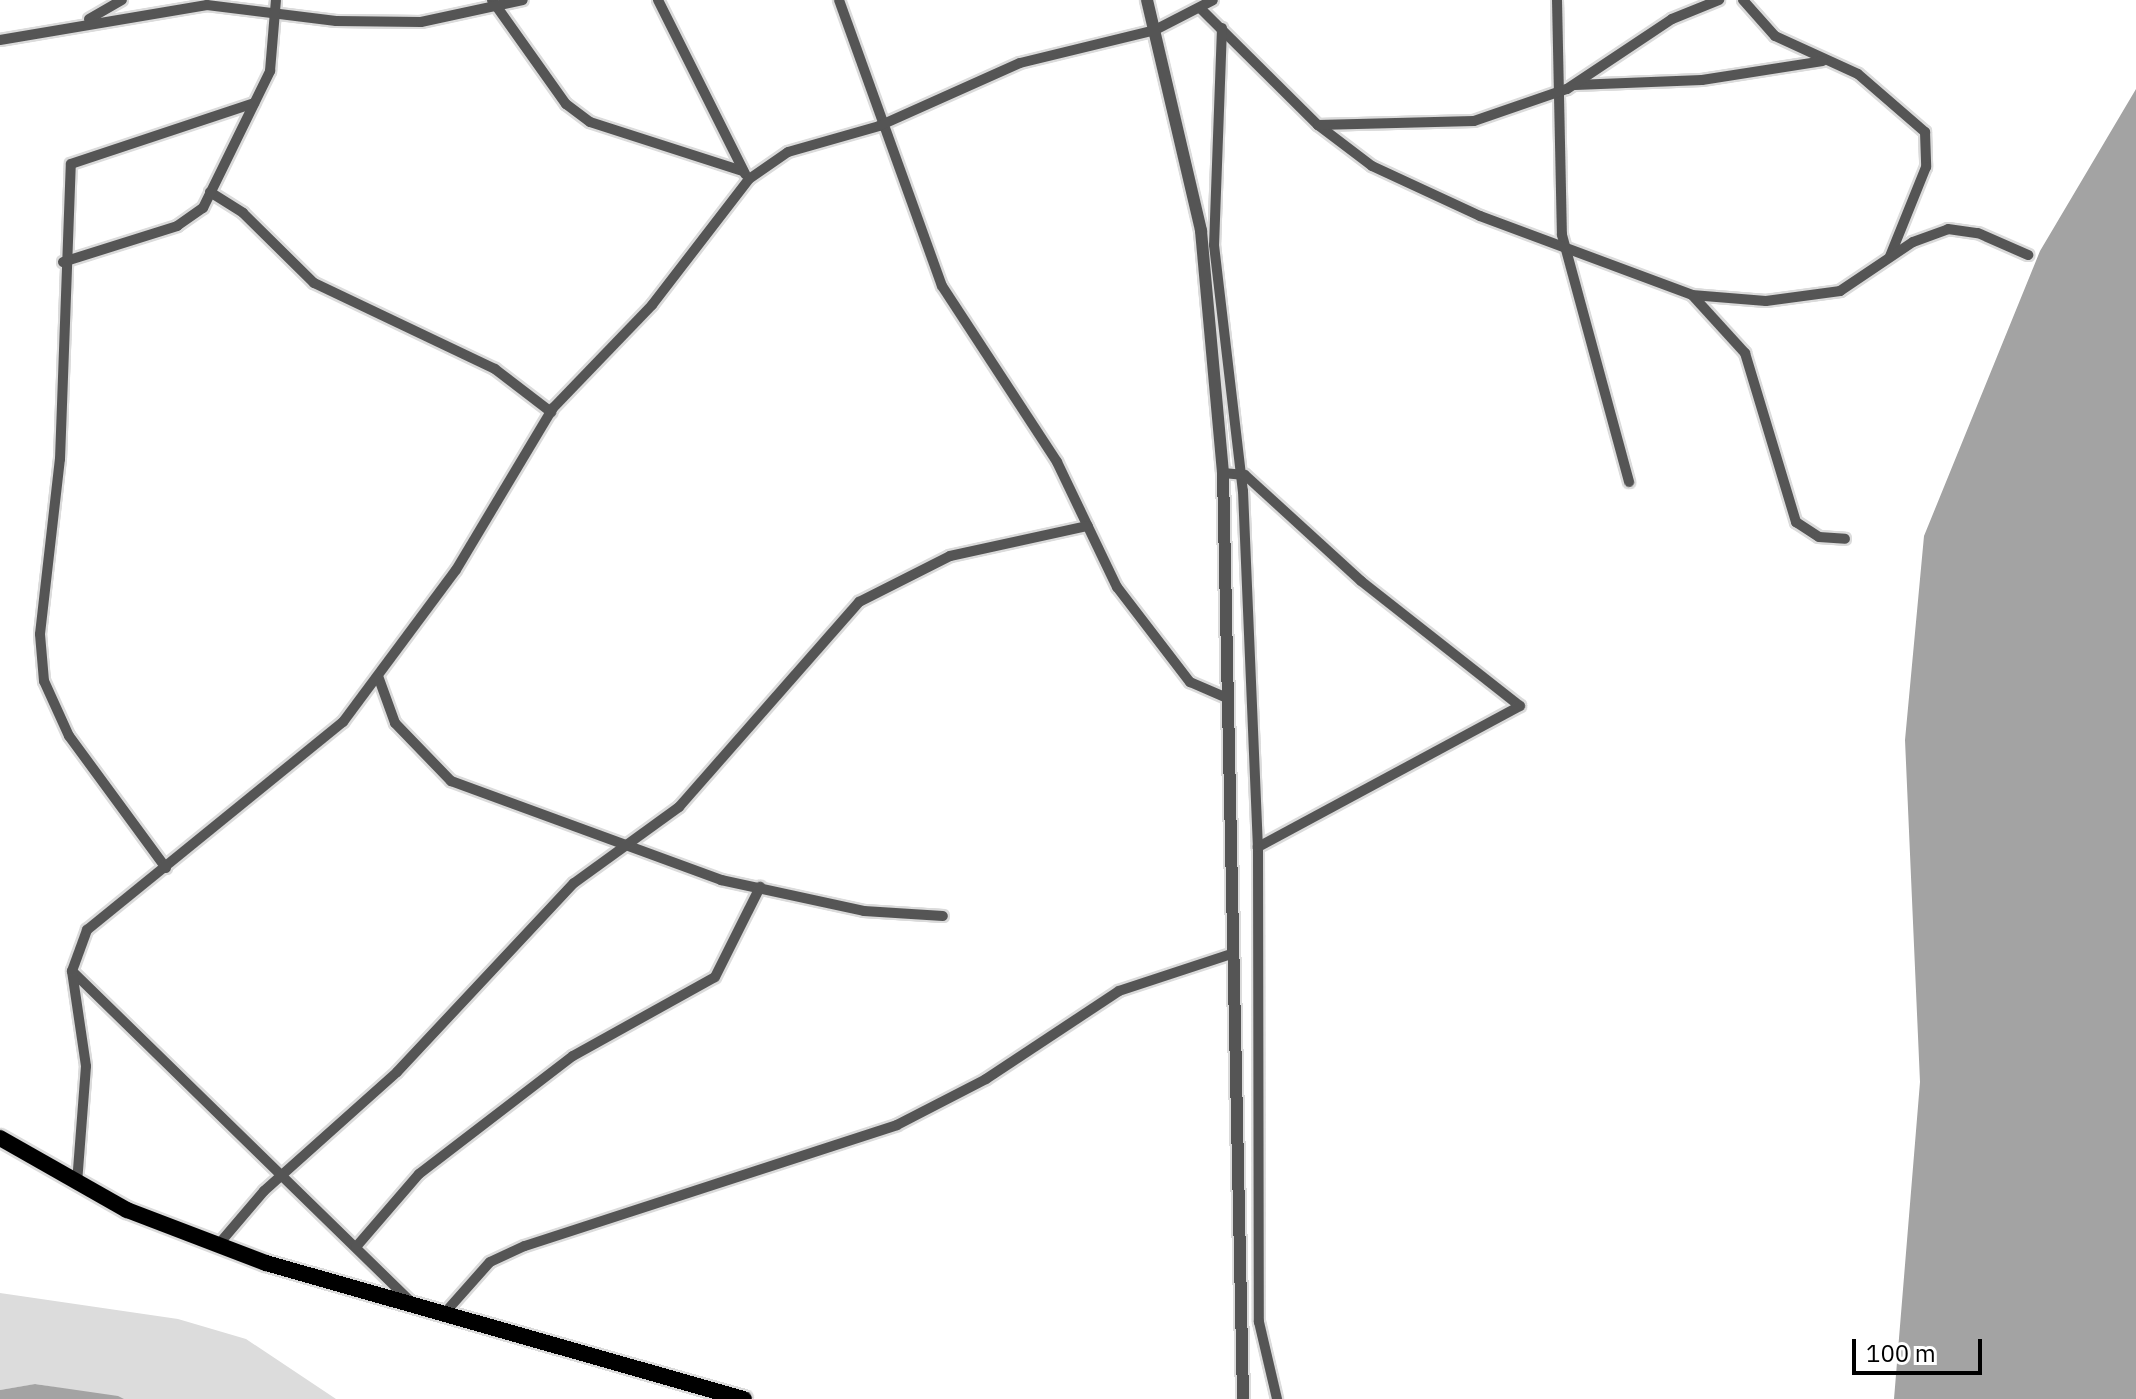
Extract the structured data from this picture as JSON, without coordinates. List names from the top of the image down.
{
  "scale_bar": "100 m"
}
